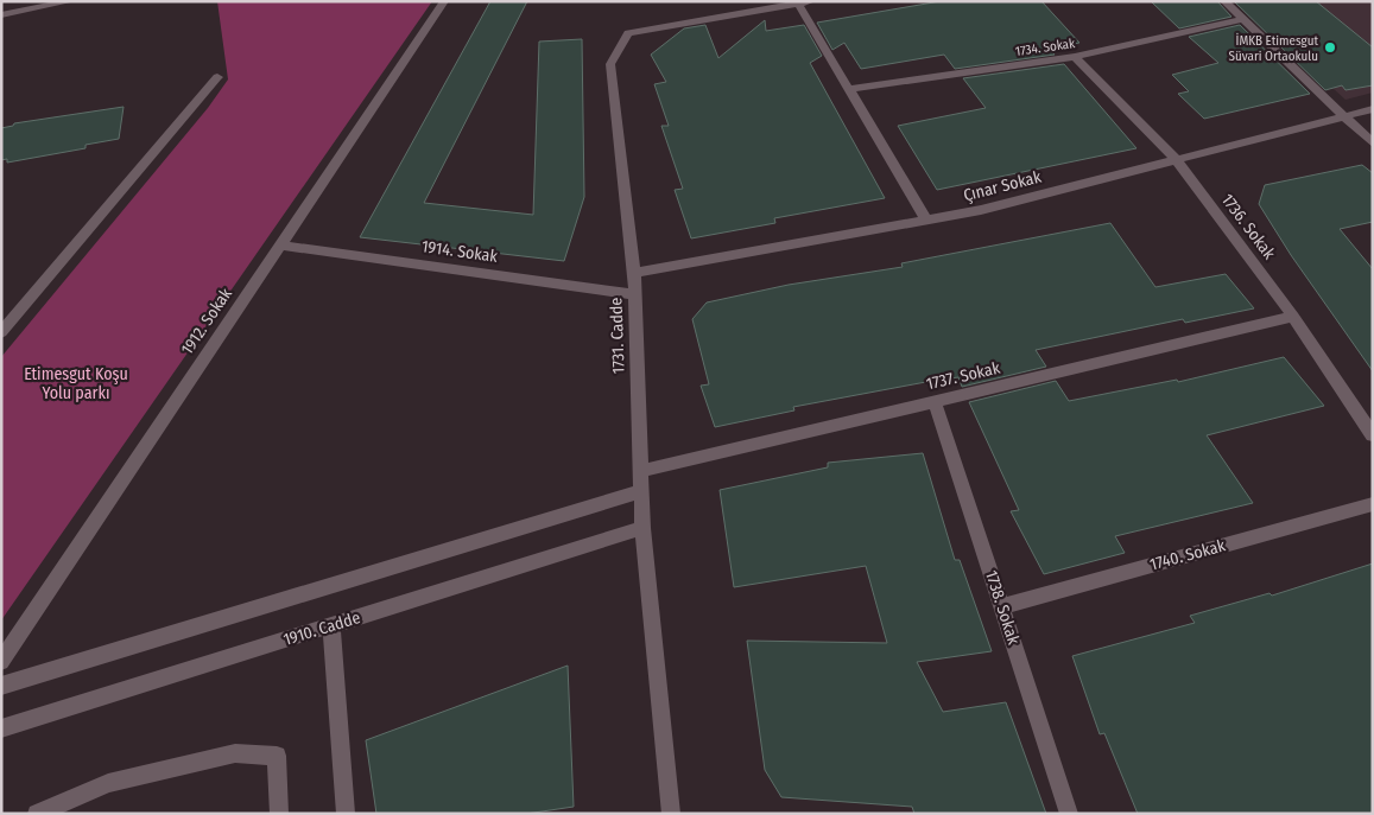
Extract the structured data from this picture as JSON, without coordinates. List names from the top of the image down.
{
  "streets": {
    "street": [
      "1734. Sokak",
      "Çınar Sokak",
      "1736. Sokak",
      "1914. Sokak",
      "1912. Sokak",
      "1731. Cadde",
      "1737. Sokak",
      "1740. Sokak",
      "1738. Sokak",
      "1910. Cadde"
    ]
  },
  "crossings": [
    ["1734. Sokak", "1736. Sokak"],
    ["Çınar Sokak", "1736. Sokak"],
    ["Çınar Sokak", "1731. Cadde"],
    ["1736. Sokak", "1737. Sokak"],
    ["1914. Sokak", "1912. Sokak"],
    ["1914. Sokak", "1731. Cadde"],
    ["1731. Cadde", "1737. Sokak"],
    ["1731. Cadde", "1910. Cadde"],
    ["1737. Sokak", "1738. Sokak"],
    ["1740. Sokak", "1738. Sokak"]
  ],
  "parks": ["Etimesgut Koşu Yolu parkı"],
  "places": ["İMKB Etimesgut Süvari Ortaokulu"]
}
